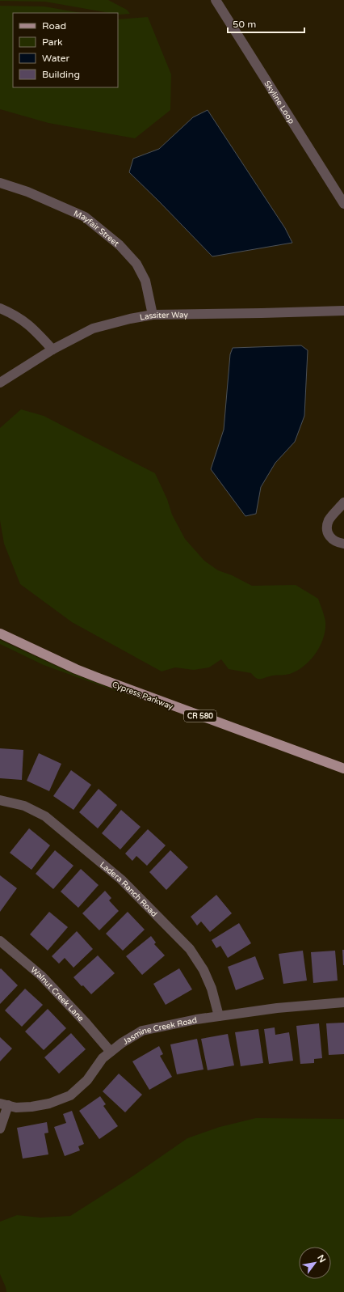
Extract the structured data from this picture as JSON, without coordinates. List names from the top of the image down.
{
  "streets": {
    "main road": ["Cypress Parkway", "CR 580"],
    "street": [
      "Skyline Loop",
      "Mayfair Street",
      "Lassiter Way",
      "Ladera Ranch Road",
      "Walnut Creek Lane",
      "Jasmine Creek Road"
    ]
  },
  "crossings": [
    ["Mayfair Street", "Lassiter Way"],
    ["Ladera Ranch Road", "Jasmine Creek Road"],
    ["Walnut Creek Lane", "Jasmine Creek Road"]
  ],
  "legend": [
    "Road",
    "Park",
    "Water",
    "Building"
  ],
  "scale_bar": "50 m",
  "north": "top right"
}
